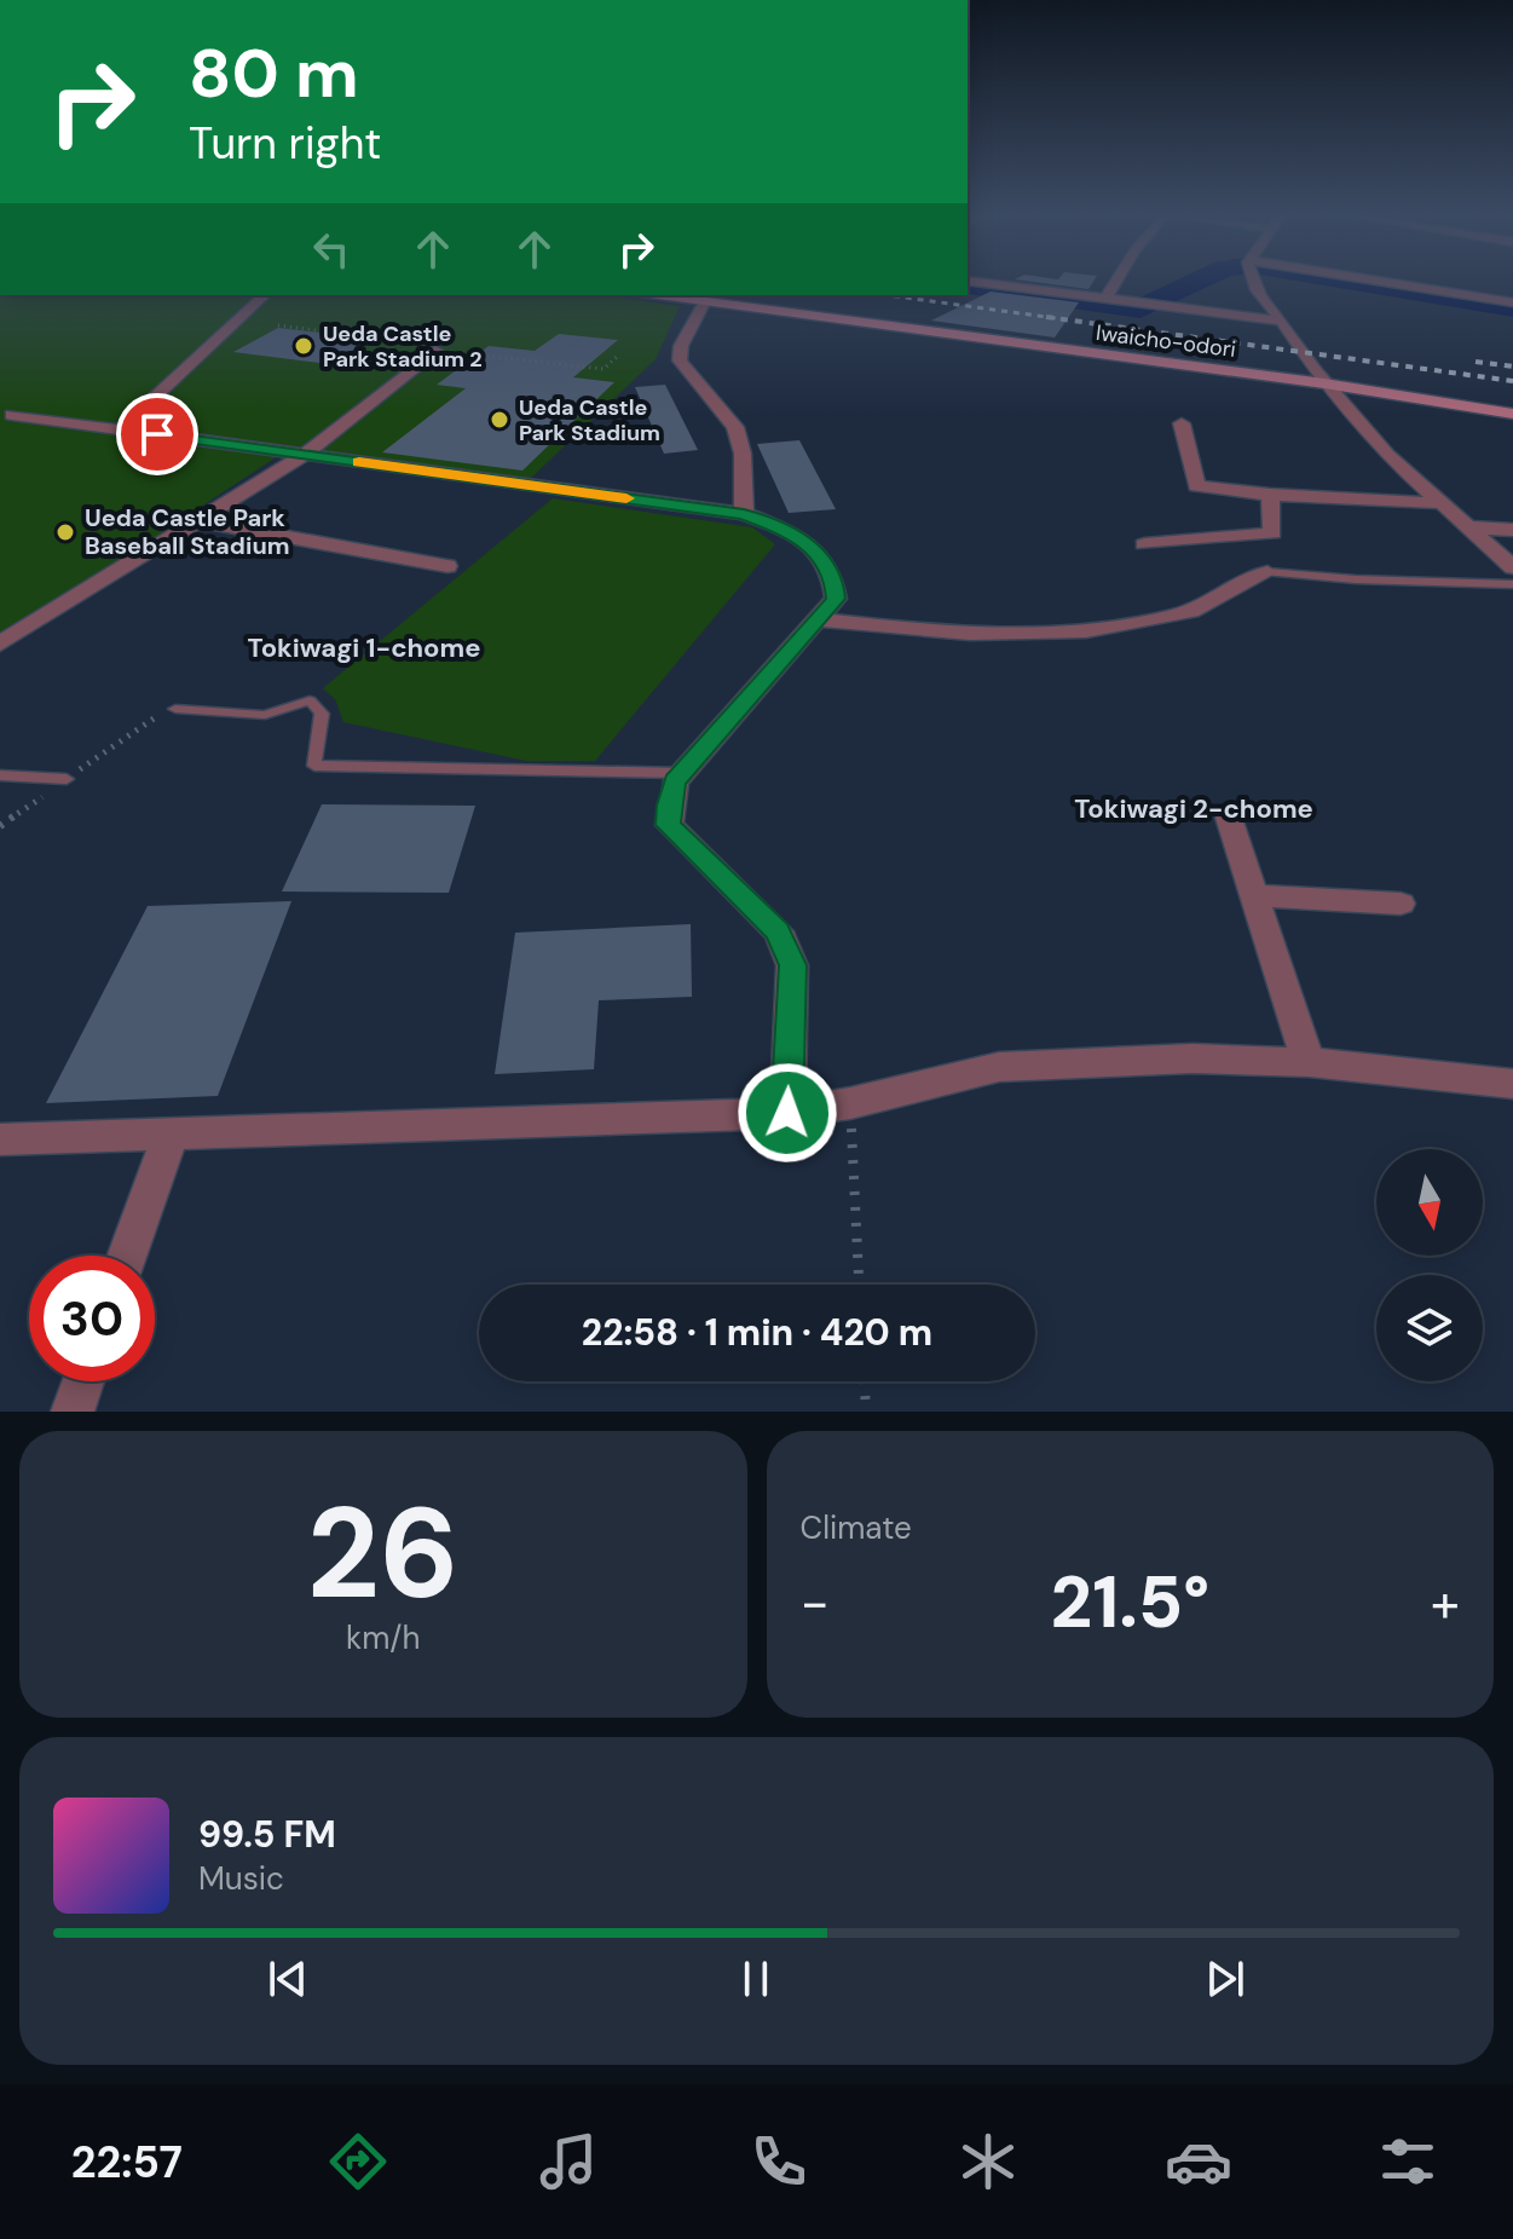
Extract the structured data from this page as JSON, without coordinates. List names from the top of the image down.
{
  "streets": {
    "street": ["Iwaicho-odori"]
  },
  "districts": ["Tokiwagi 1-chome", "Tokiwagi 2-chome"],
  "places": ["Ueda Castle Park Stadium 2", "Ueda Castle Park Stadium", "Ueda Castle Park Baseball Stadium"],
  "north": "bottom",
  "page": {
    "turn": ["80 m", "Turn right"],
    "limit": "30",
    "trip": "22:58 · 1 min · 420 m",
    "tile": [
      ["26", "km/h"],
      "Climate"
    ],
    "heat": ["−", "21.5°", "+"],
    "song": ["99.5 FM", "Music"],
    "tabs": "22:57"
  }
}
